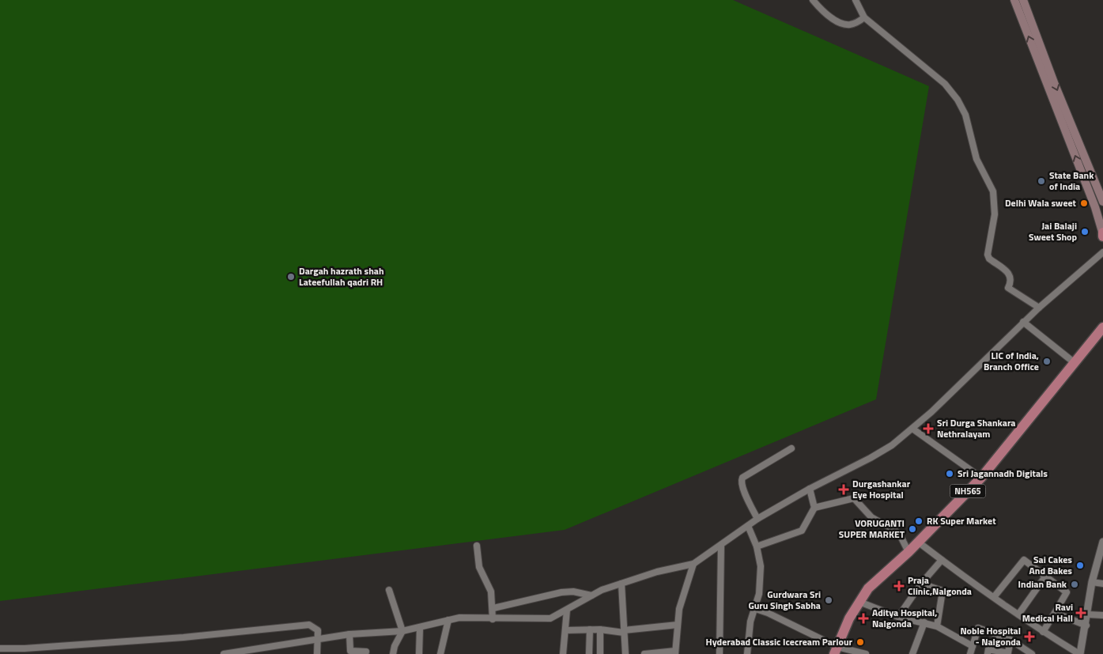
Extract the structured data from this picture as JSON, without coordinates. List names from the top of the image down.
{
  "streets": {
    "highway": ["NH565"]
  },
  "places": {
    "other": [
      "State Bank of India",
      "Delhi Wala sweet",
      "Jai Balaji Sweet Shop",
      "Dargah hazrath shah Lateefullah qadri RH",
      "LIC of India, Branch Office",
      "Sri Jagannadh Digitals",
      "RK Super Market",
      "VORUGANTI SUPER MARKET",
      "Sai Cakes And Bakes",
      "Indian Bank",
      "Gurdwara Sri Guru Singh Sabha",
      "Hyderabad Classic Icecream Parlour"
    ],
    "health": [
      "Sri Durga Shankara Nethralayam",
      "Durgashankar Eye Hospital",
      "Praja Clinic,Nalgonda",
      "Ravi Medical Hall",
      "Aditya Hospital, Nalgonda",
      "Noble Hospital - Nalgonda"
    ]
  }
}
